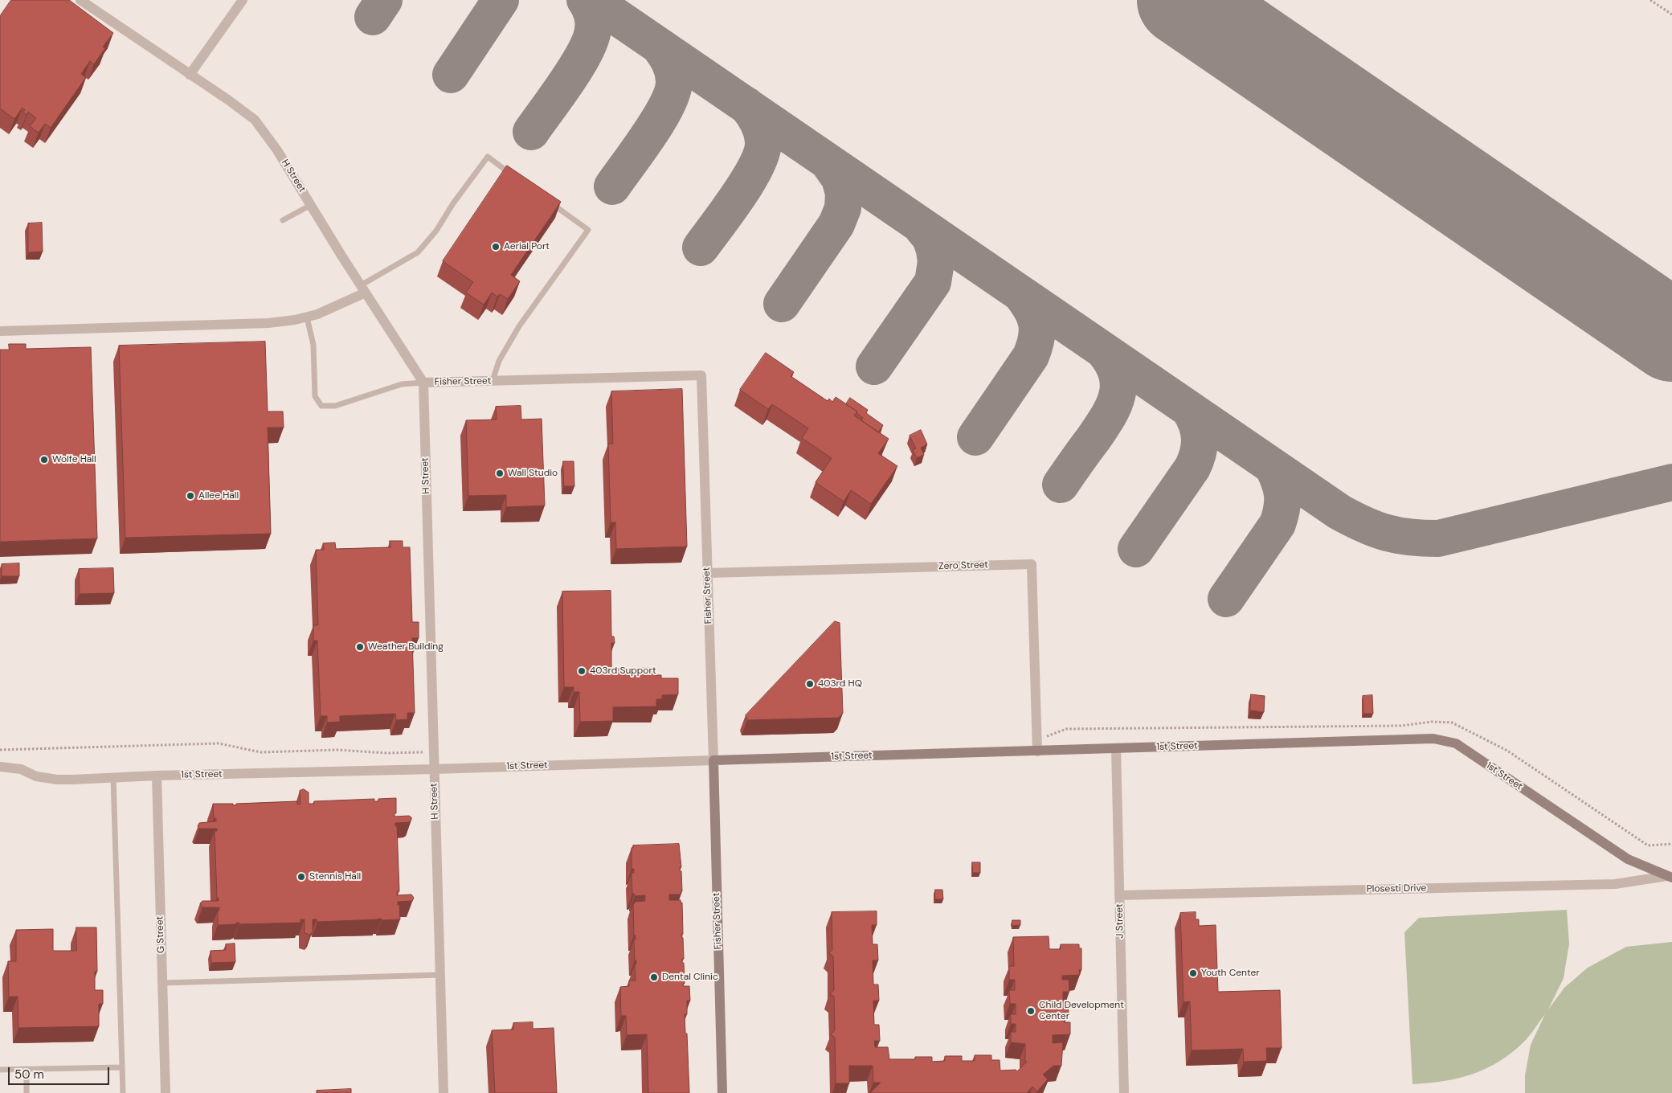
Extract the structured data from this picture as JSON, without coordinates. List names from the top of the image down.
{
  "streets": {
    "street": [
      "H Street",
      "Fisher Street",
      "Zero Street",
      "1st Street",
      "Plosesti Drive",
      "J Street",
      "G Street"
    ]
  },
  "crossings": [
    ["H Street", "Fisher Street"],
    ["H Street", "1st Street"],
    ["Fisher Street", "Zero Street"],
    ["Fisher Street", "1st Street"],
    ["Zero Street", "1st Street"],
    ["1st Street", "Plosesti Drive"],
    ["1st Street", "J Street"],
    ["1st Street", "G Street"],
    ["Plosesti Drive", "J Street"]
  ],
  "places": [
    "Aerial Port",
    "Wolfe Hall",
    "Wall Studio",
    "Allee Hall",
    "Weather Building",
    "403rd Support",
    "403rd HQ",
    "Stennis Hall",
    "Youth Center",
    "Dental Clinic",
    "Child Development Center"
  ],
  "scale_bar": "50 m"
}
